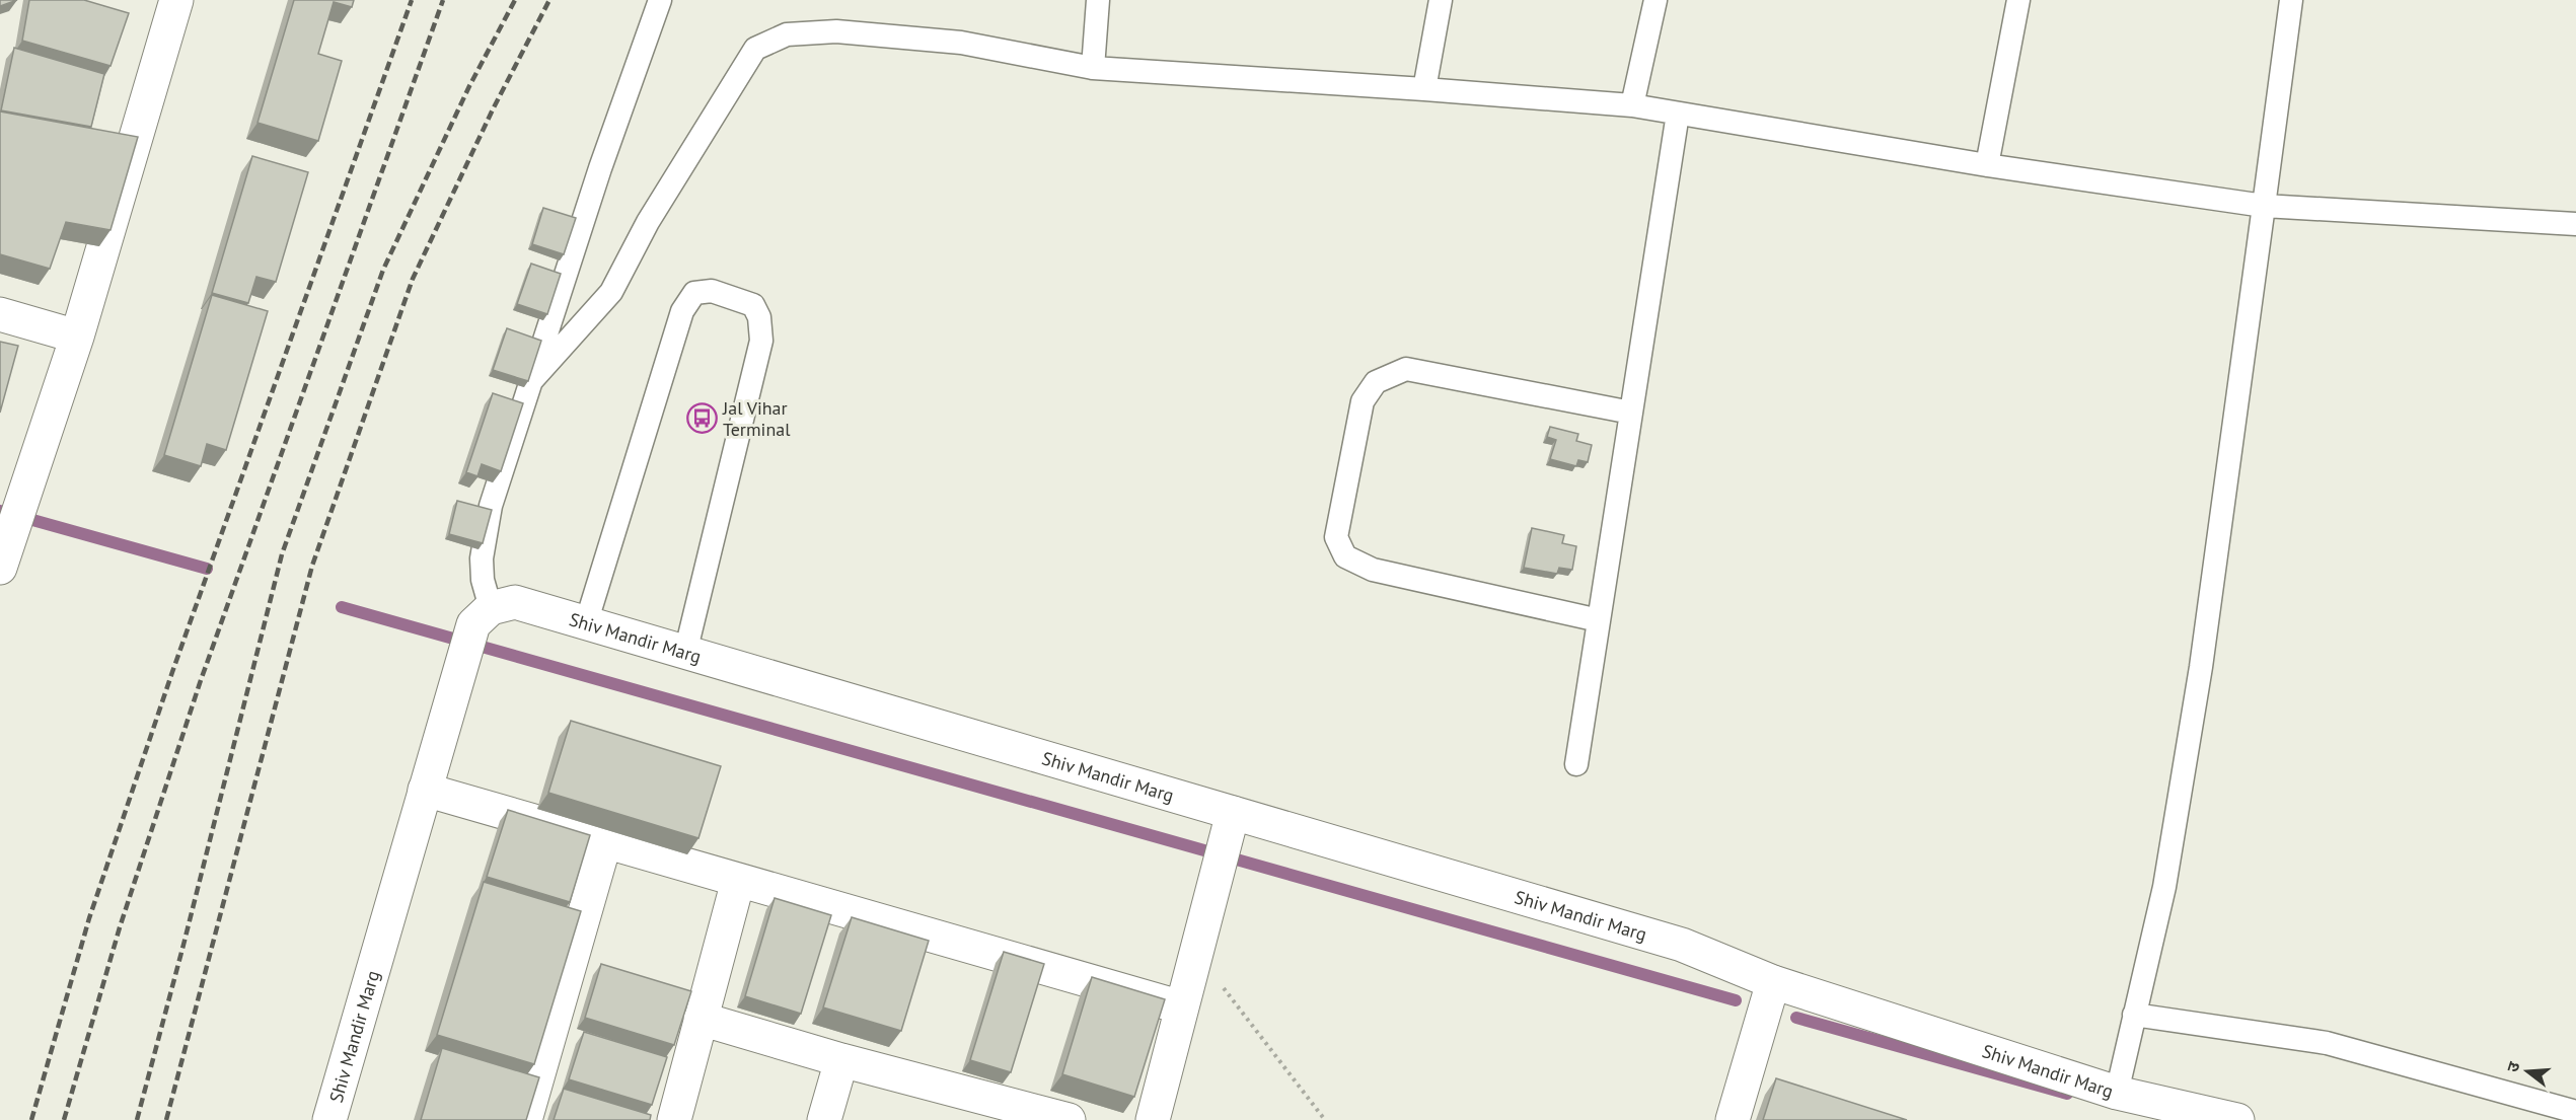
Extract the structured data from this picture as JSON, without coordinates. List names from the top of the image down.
{
  "streets": {
    "street": ["Shiv Mandir Marg"]
  },
  "places": {
    "bus stop": ["Jal Vihar Terminal"]
  },
  "north": "left"
}
